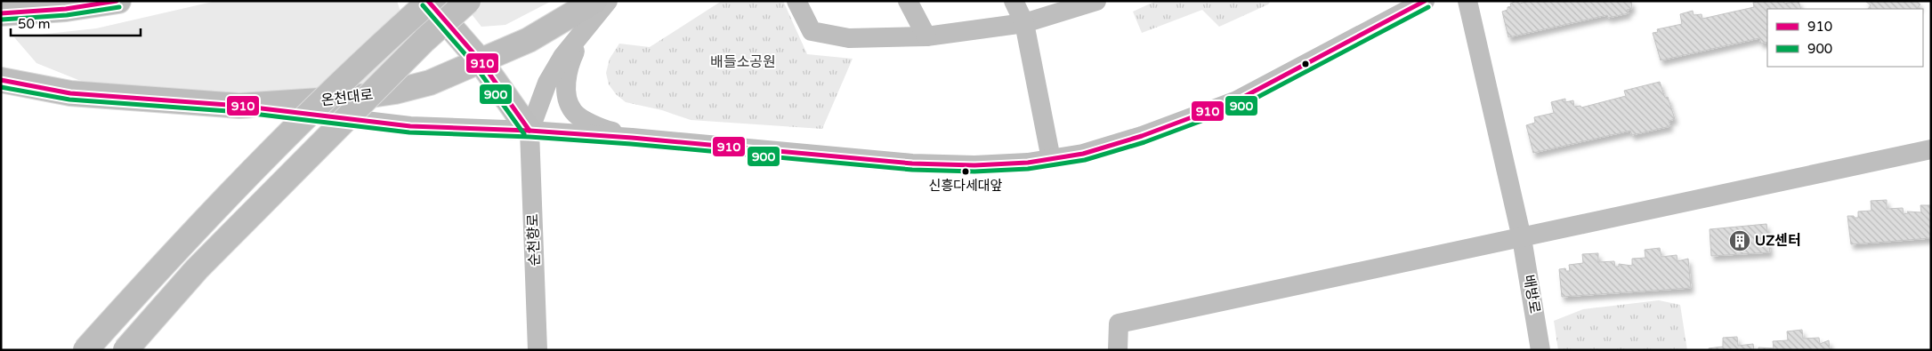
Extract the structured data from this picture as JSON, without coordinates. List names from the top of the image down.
{
  "streets": {
    "main road": ["온천대로"],
    "street": ["순천향로", "배방로"]
  },
  "parks": ["배들소공원"],
  "places": {
    "other": ["신흥다세대앞"],
    "building": ["UZ센터"]
  },
  "lines": ["transit line 910", "transit line 900"],
  "legend": ["910", "900"],
  "scale_bar": "50 m"
}
